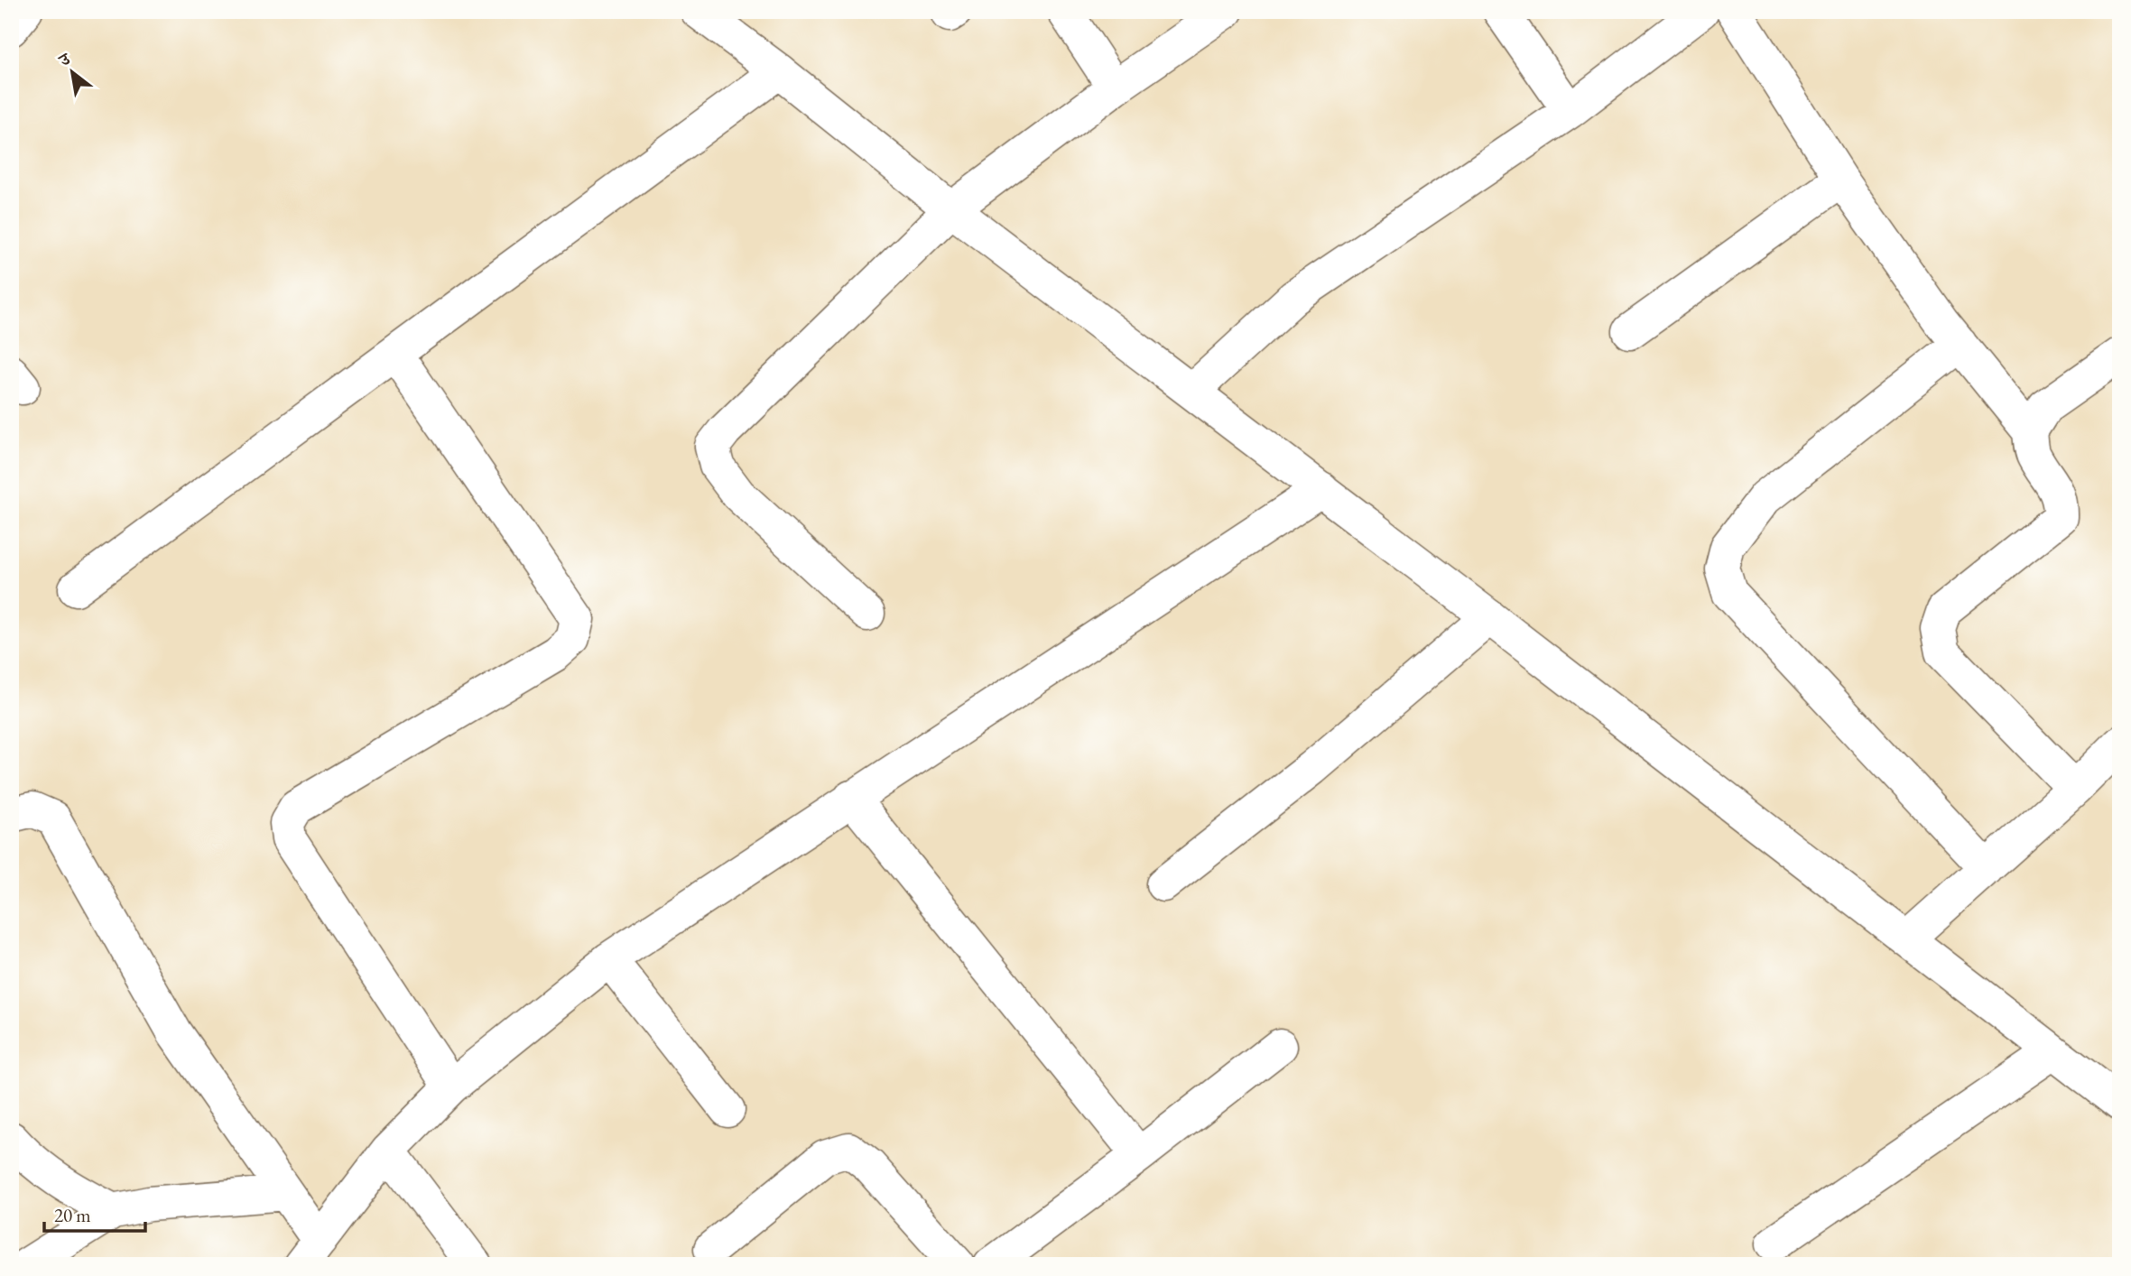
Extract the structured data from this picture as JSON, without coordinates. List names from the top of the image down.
{
  "scale_bar": "20 m",
  "north": "top left"
}
